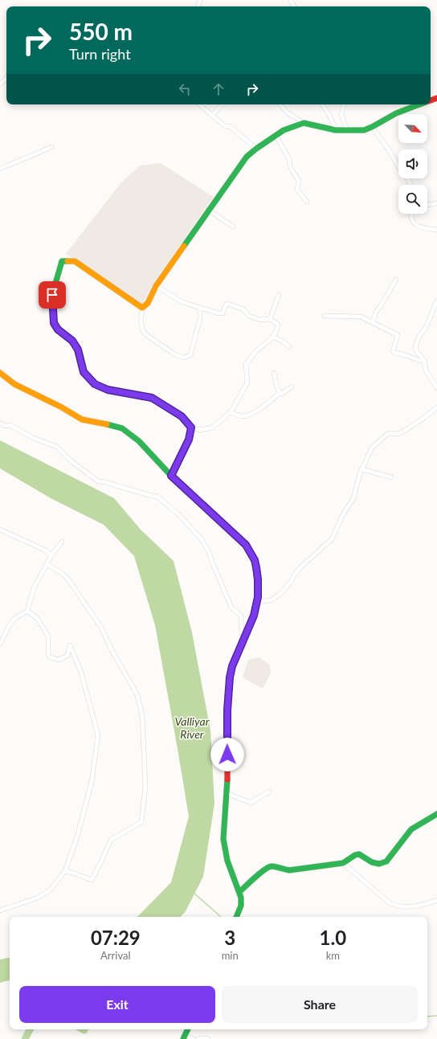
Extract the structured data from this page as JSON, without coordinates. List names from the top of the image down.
{
  "water": ["Valliyar River"],
  "north": "bottom right",
  "page": {
    "turn": ["550 m", "Turn right"],
    "eta": [
      "07:29",
      "Arrival",
      "3",
      "min",
      "1.0",
      "km"
    ],
    "buttons": ["Exit", "Share"]
  }
}
